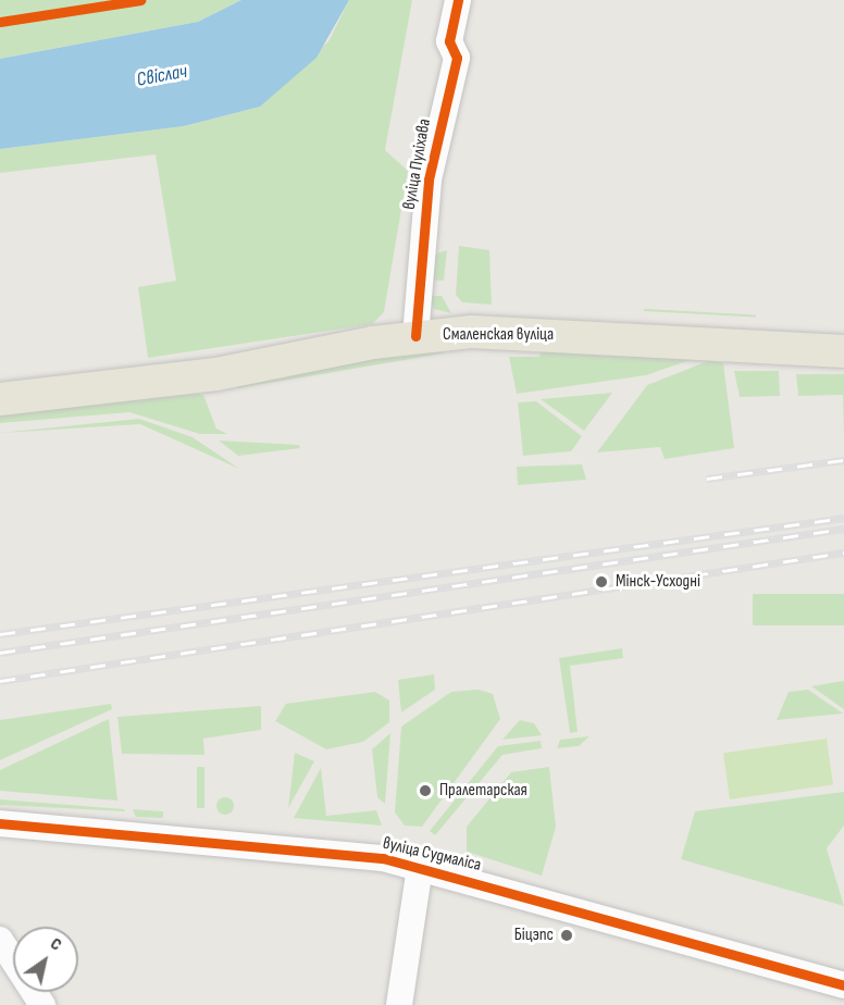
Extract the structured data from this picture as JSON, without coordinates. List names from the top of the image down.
{
  "streets": {
    "main road": ["Смаленская вуліца"],
    "street": ["вуліца Пуліхава", "вуліца Судмаліса"]
  },
  "crossings": [
    ["вуліца Пуліхава", "Смаленская вуліца"]
  ],
  "water": ["Свіслач"],
  "places": ["Мінск-Усходні", "Пралетарская", "Біцэпс"],
  "north": "top right"
}
